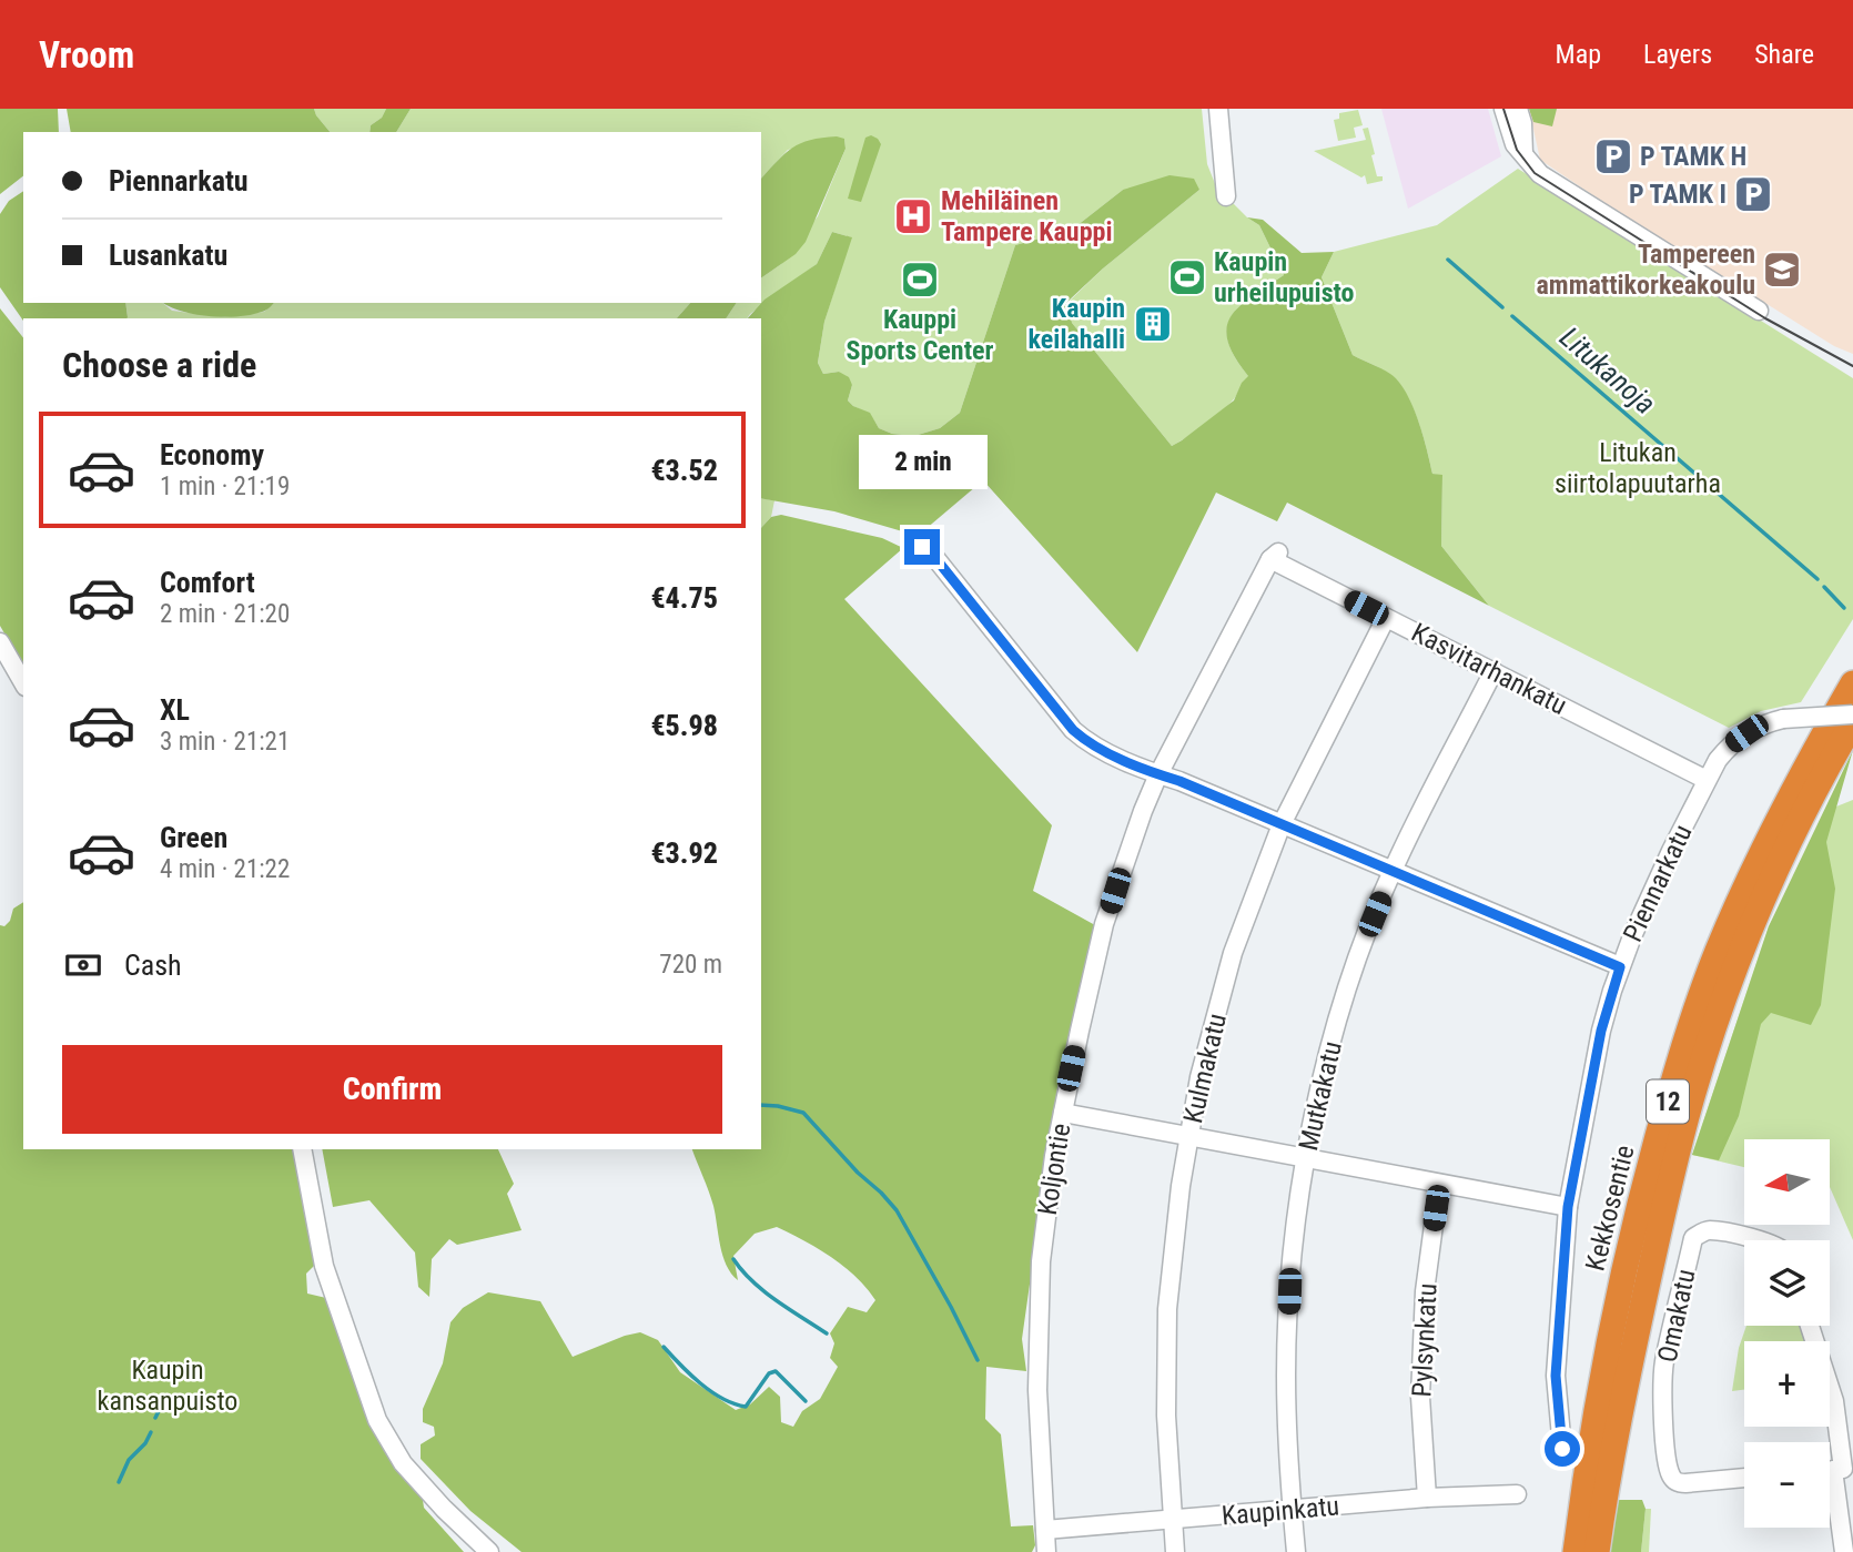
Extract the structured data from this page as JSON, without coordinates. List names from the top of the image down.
{
  "streets": {
    "highway": ["12", "Kekkosentie"],
    "street": [
      "Kasvitarhankatu",
      "Piennarkatu",
      "Kulmakatu",
      "Mutkakatu",
      "Koljontie",
      "Omakatu",
      "Pylsynkatu",
      "Kaupinkatu"
    ]
  },
  "crossings": [
    ["Kasvitarhankatu", "Piennarkatu"],
    ["Kasvitarhankatu", "Kulmakatu"],
    ["Kasvitarhankatu", "Mutkakatu"],
    ["Kasvitarhankatu", "Koljontie"],
    ["Kulmakatu", "Kaupinkatu"],
    ["Mutkakatu", "Kaupinkatu"],
    ["Koljontie", "Kaupinkatu"],
    ["Pylsynkatu", "Kaupinkatu"]
  ],
  "water": ["Litukanoja"],
  "parks": ["Litukan siirtolapuutarha", "Kaupin kansanpuisto"],
  "places": {
    "parking": ["P TAMK H", "P TAMK I"],
    "hospital": ["Mehiläinen Tampere Kauppi"],
    "school or university": ["Tampereen ammattikorkeakoulu"],
    "sports": ["Kaupin urheilupuisto", "Kauppi Sports Center"],
    "building": ["Kaupin keilahalli"]
  },
  "north": "left",
  "page": {
    "header": "Vroom",
    "nav": ["Map", "Layers", "Share"],
    "banner": ["Piennarkatu", "Lusankatu"],
    "heading": "Choose a ride",
    "list": [
      {
        "name": "Economy",
        "note": "1 min · 21:19",
        "value": "€3.52"
      },
      {
        "name": "Comfort",
        "note": "2 min · 21:20",
        "value": "€4.75"
      },
      {
        "name": "XL",
        "note": "3 min · 21:21",
        "value": "€5.98"
      },
      {
        "name": "Green",
        "note": "4 min · 21:22",
        "value": "€3.92"
      }
    ],
    "bubble": "2 min",
    "pay": ["Cash", "720 m"],
    "buttons": "Confirm",
    "map_buttons": ["+", "−"]
  }
}
